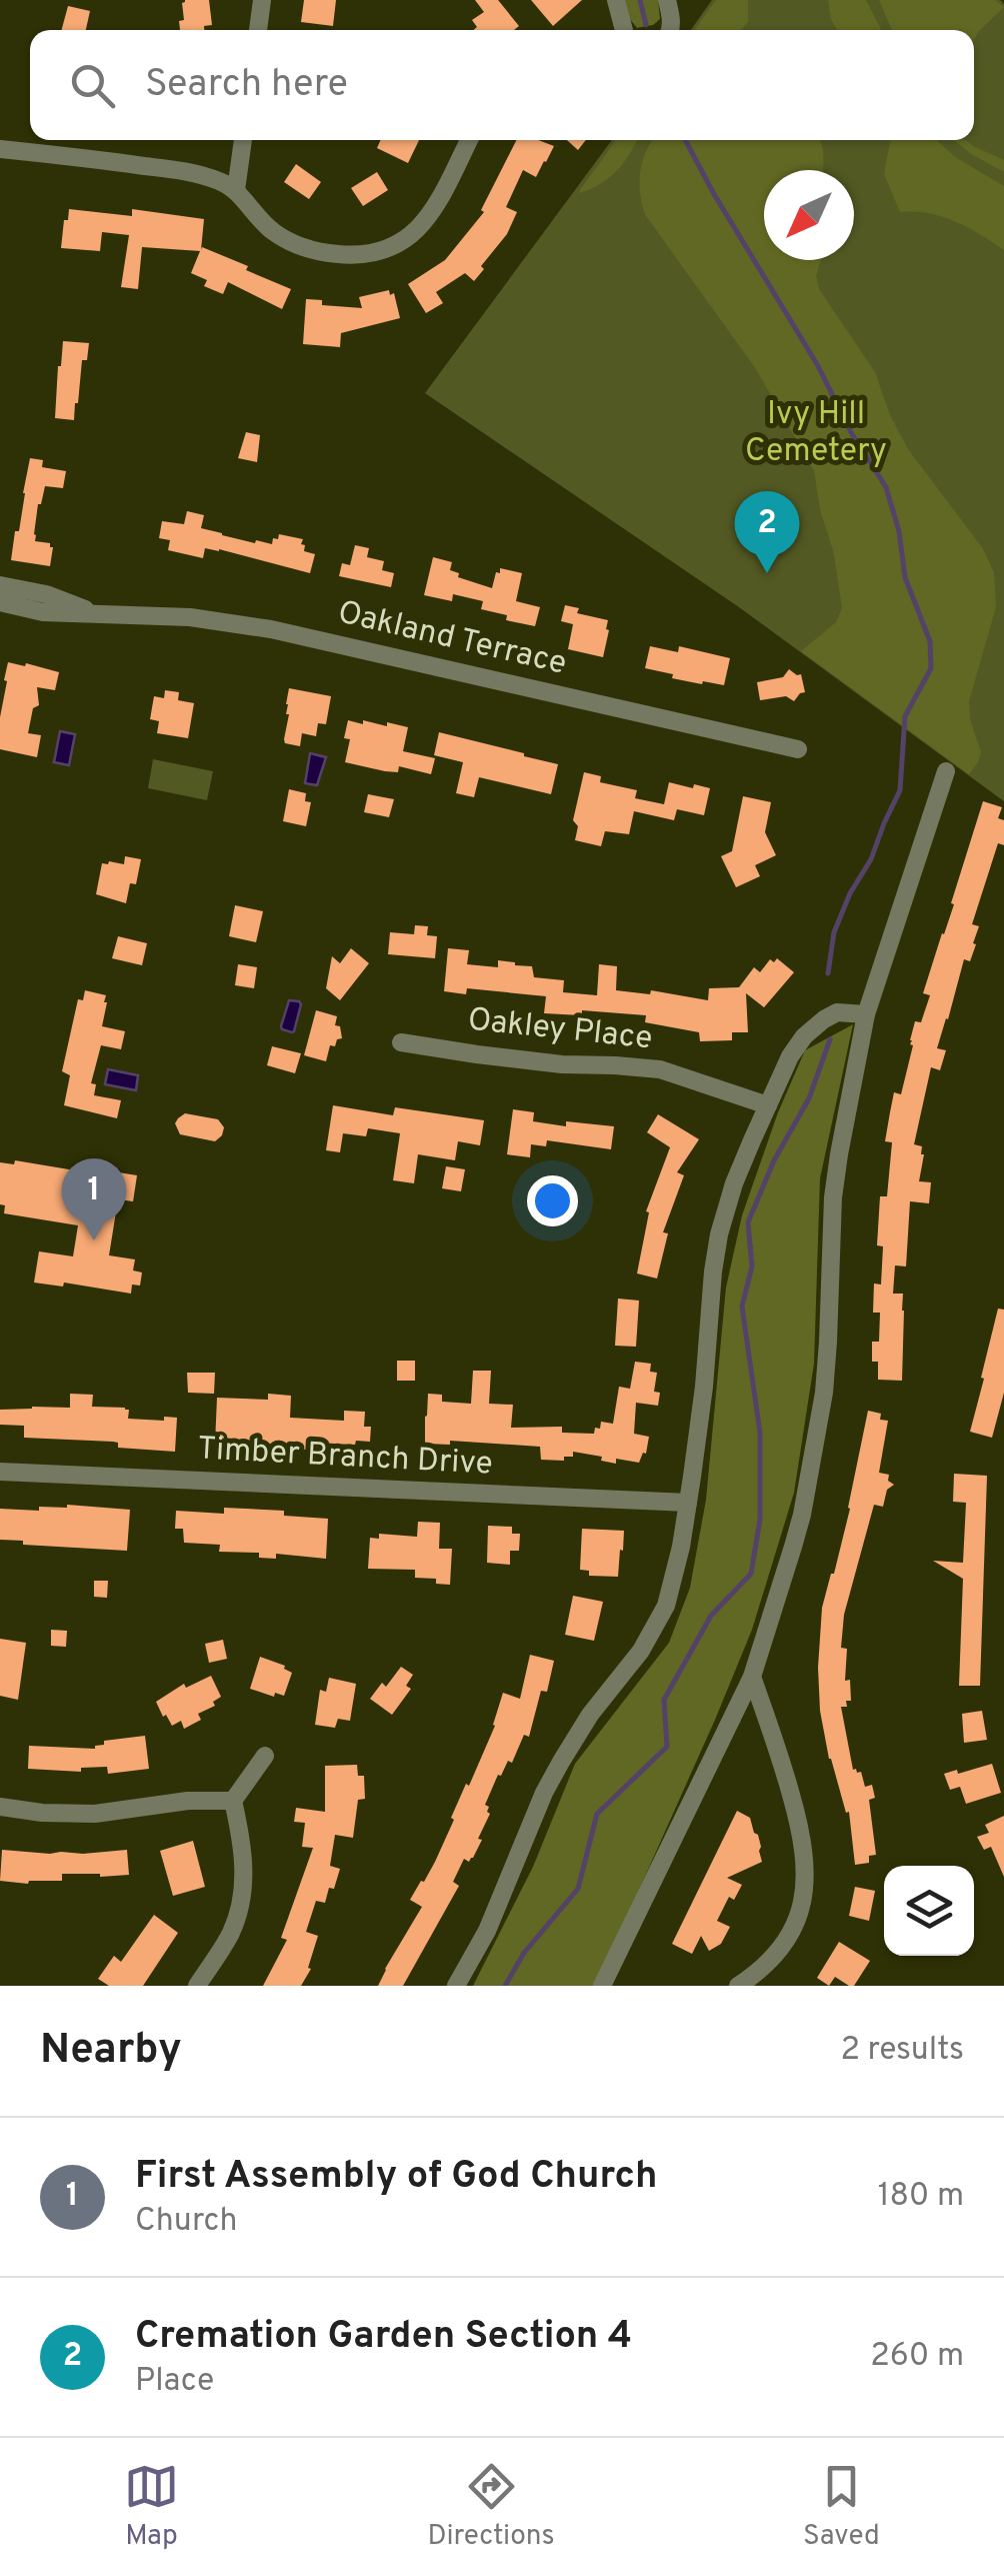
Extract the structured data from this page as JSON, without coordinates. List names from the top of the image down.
{
  "streets": {
    "street": ["Oakland Terrace", "Oakley Place", "Timber Branch Drive"]
  },
  "parks": ["Ivy Hill Cemetery"],
  "north": "bottom left",
  "page": {
    "search": "Search here",
    "pins": ["2", "1"],
    "heading": ["Nearby", "2 results"],
    "list": [
      {
        "mark": "1",
        "name": "First Assembly of God Church",
        "note": "Church",
        "value": "180 m"
      },
      {
        "mark": "2",
        "name": "Cremation Garden Section 4",
        "note": "Place",
        "value": "260 m"
      }
    ],
    "nav": ["Map", "Directions", "Saved"]
  }
}
